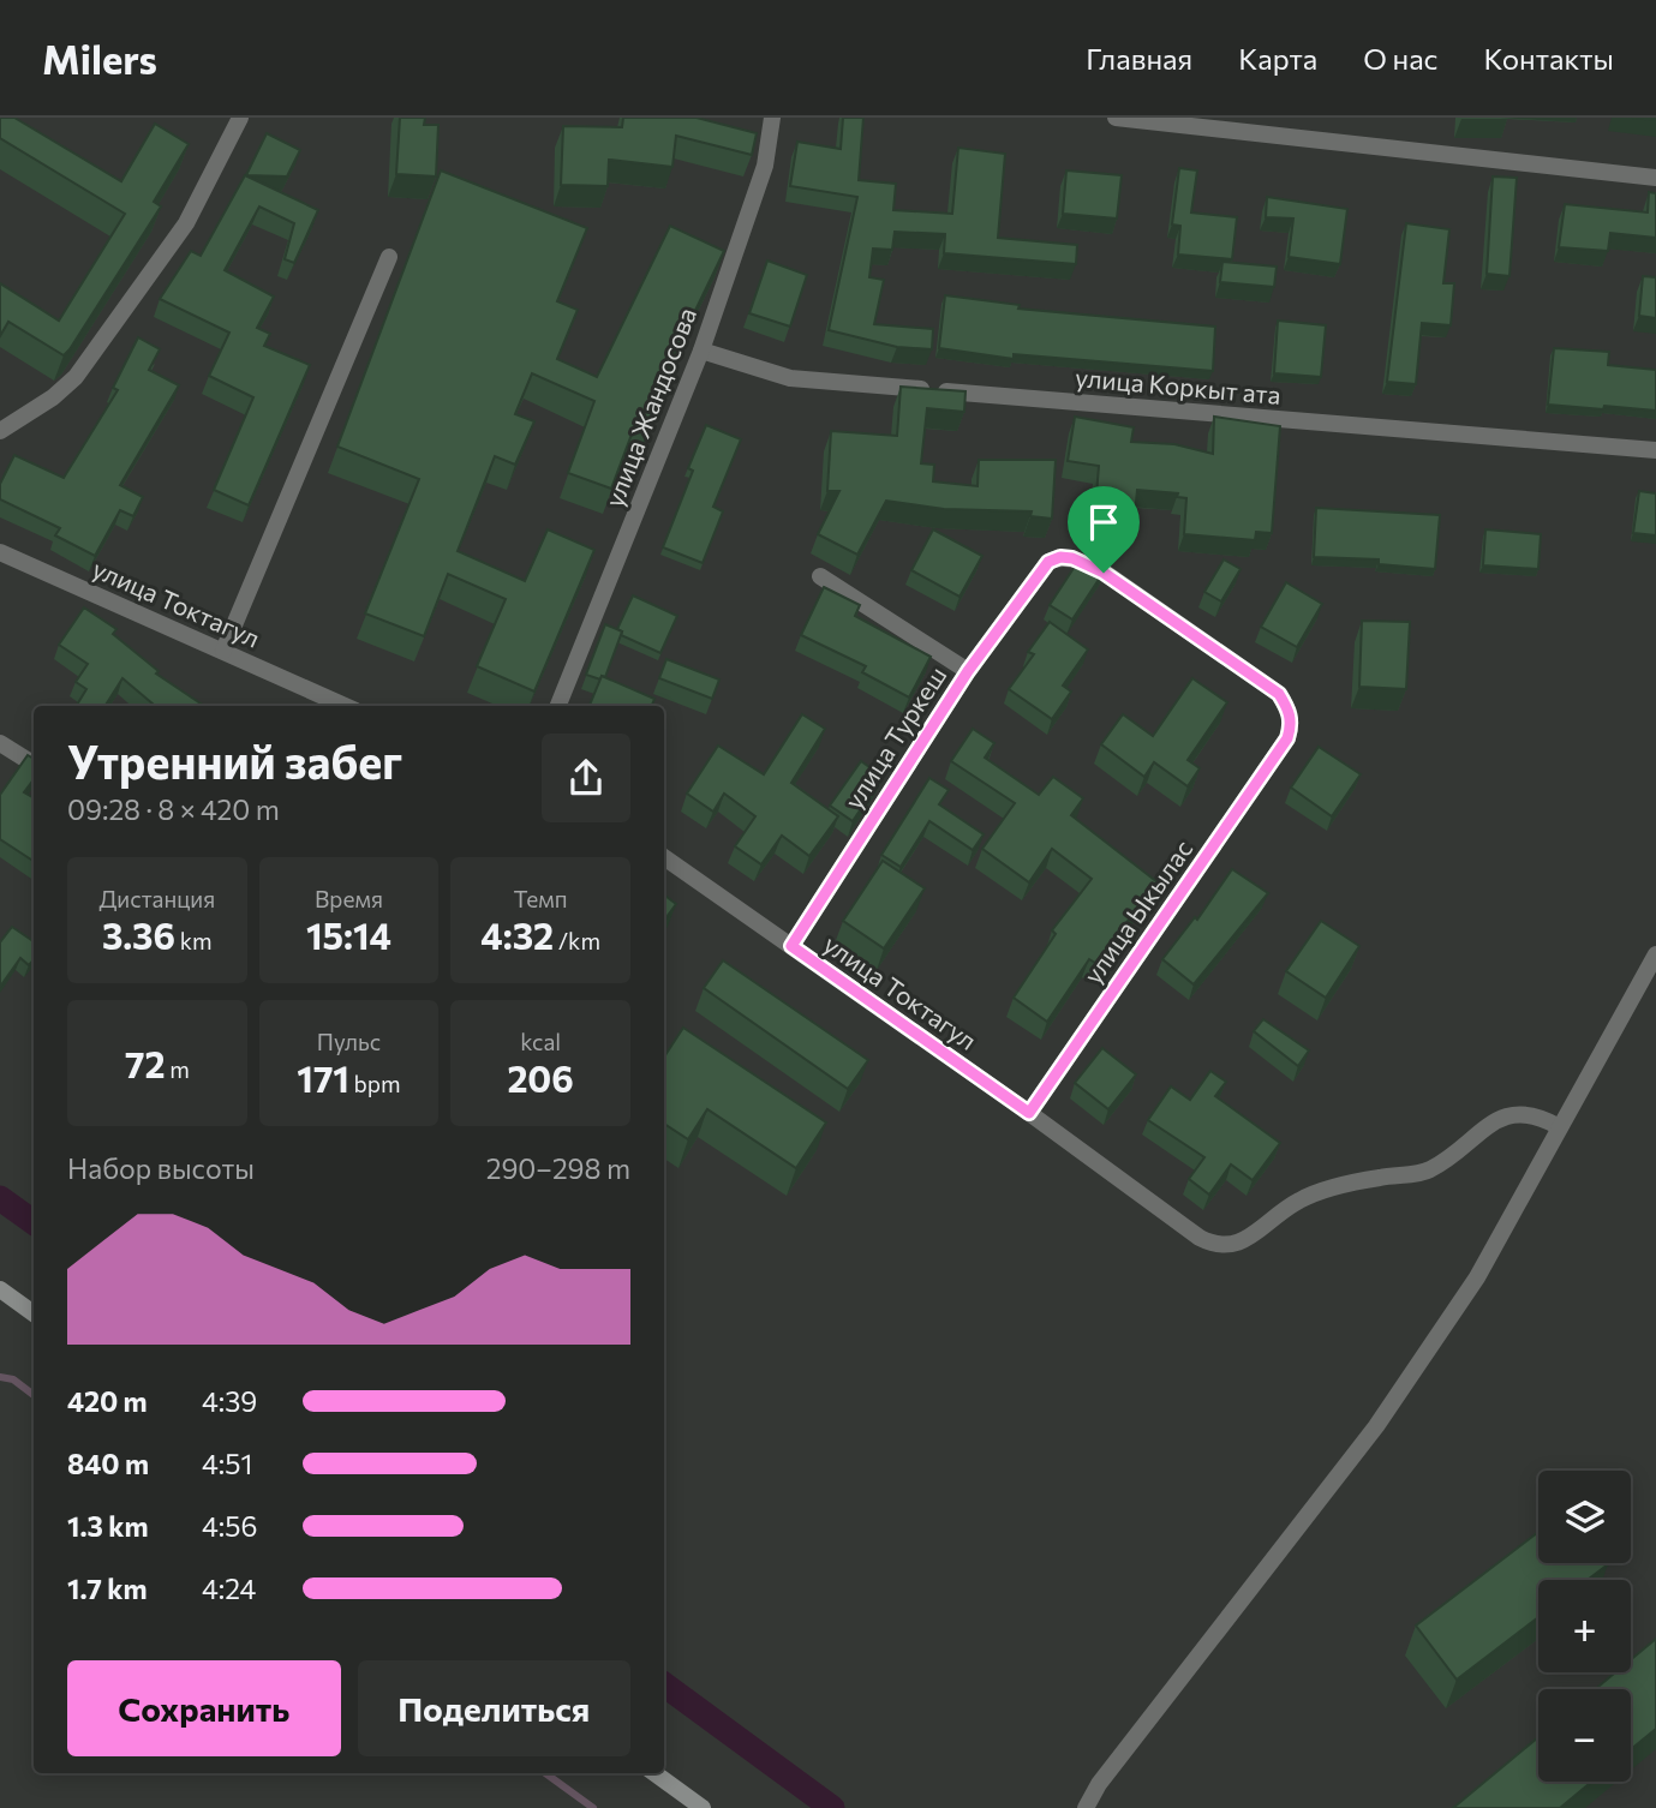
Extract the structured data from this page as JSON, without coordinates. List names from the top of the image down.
{
  "streets": {
    "street": [
      "улица Коркыт ата",
      "улица Жандосова",
      "улица Токтагул",
      "улица Туркеш",
      "улица Ыкылас"
    ]
  },
  "crossings": [
    ["улица Коркыт ата", "улица Жандосова"],
    ["улица Токтагул", "улица Туркеш"],
    ["улица Токтагул", "улица Ыкылас"],
    ["улица Туркеш", "улица Ыкылас"]
  ],
  "page": {
    "header": "Milers",
    "nav": [
      "Главная",
      "Карта",
      "О нас",
      "Контакты"
    ],
    "heading": ["Утренний забег", "09:28 · 8 × 420 m"],
    "stats": [
      ["Дистанция", "3.36 km"],
      ["Время", "15:14"],
      ["Темп", "4:32 /km"],
      ["72 m"],
      ["Пульс", "171 bpm"],
      ["kcal", "206"]
    ],
    "chart": ["Набор высоты", "290–298 m"],
    "list": [
      {
        "name": "420 m",
        "note": "4:39"
      },
      {
        "name": "840 m",
        "note": "4:51"
      },
      {
        "name": "1.3 km",
        "note": "4:56"
      },
      {
        "name": "1.7 km",
        "note": "4:24"
      }
    ],
    "map_buttons": ["+", "−"],
    "buttons": ["Сохранить", "Поделиться"]
  }
}
